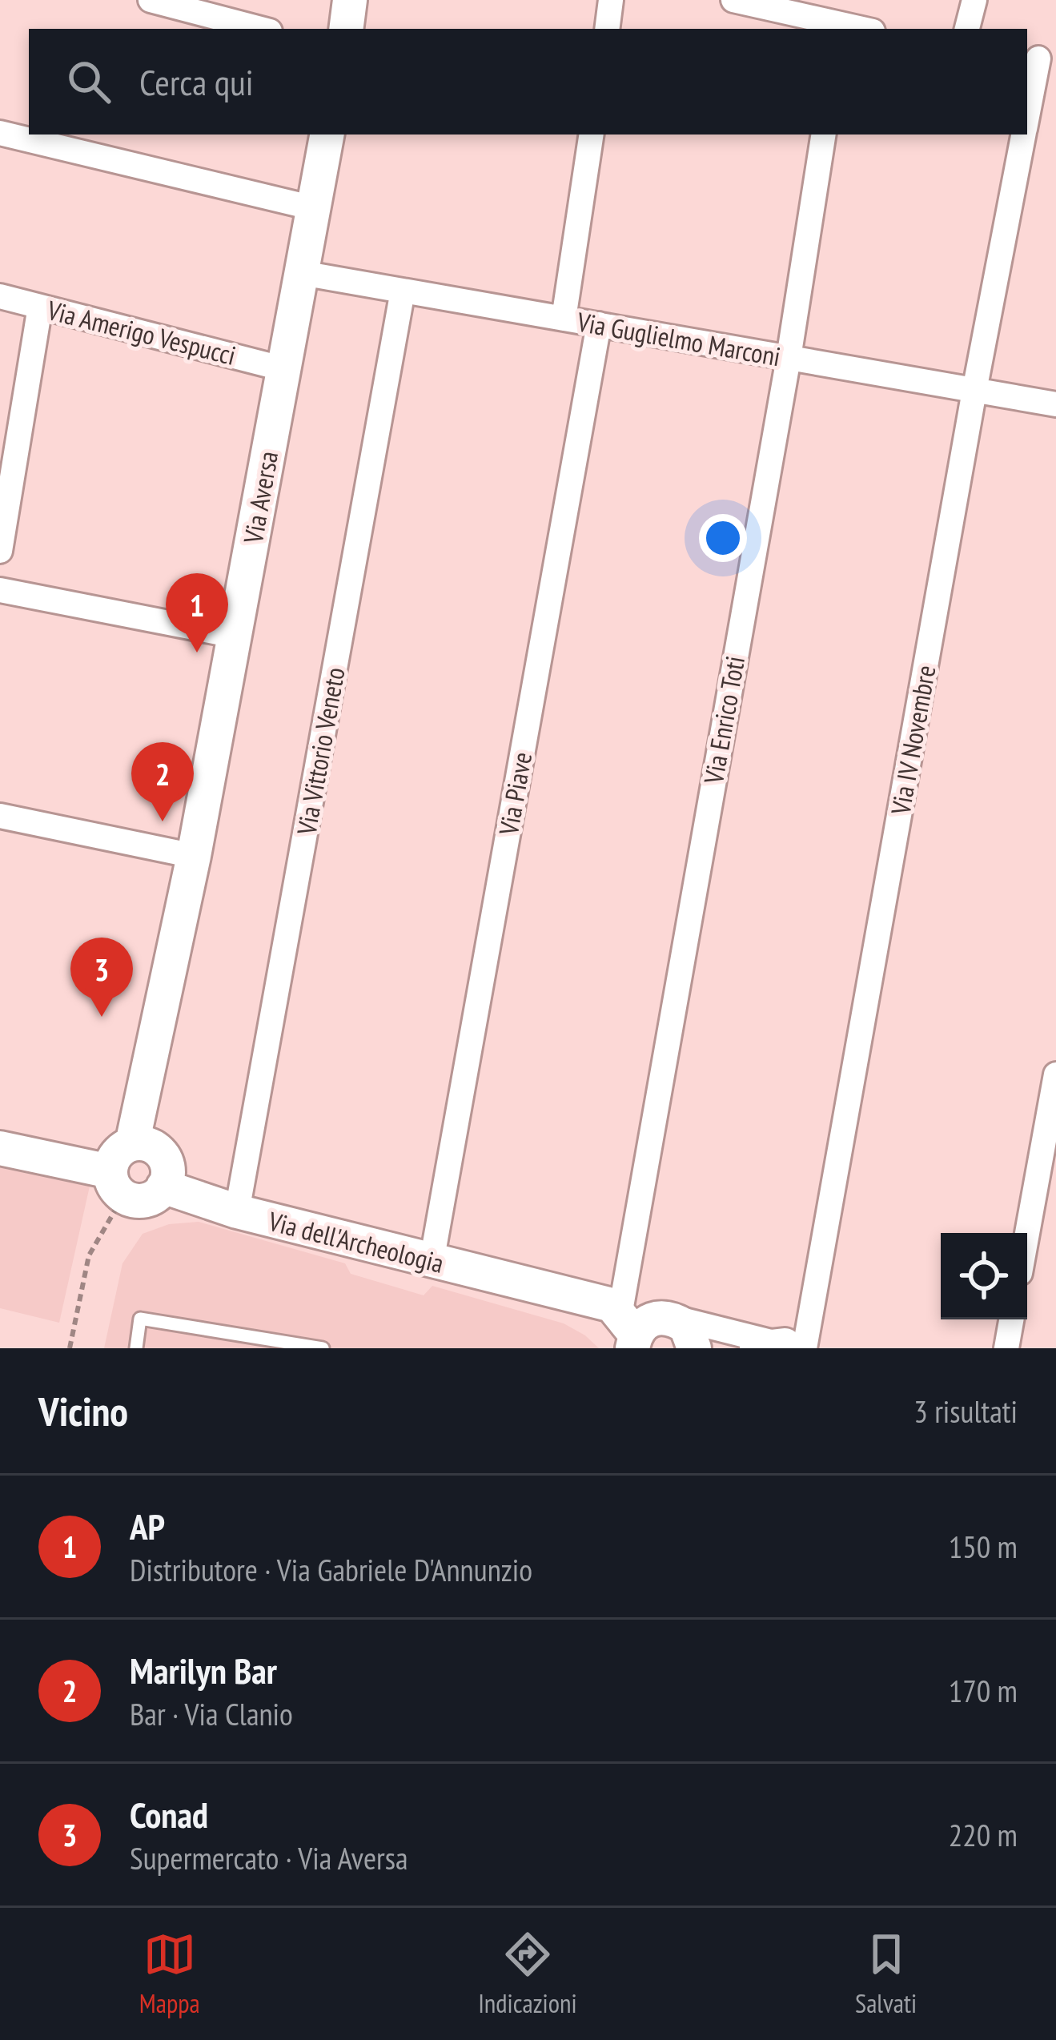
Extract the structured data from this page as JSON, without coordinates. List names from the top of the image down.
{
  "streets": {
    "street": [
      "Via Amerigo Vespucci",
      "Via Guglielmo Marconi",
      "Via Aversa",
      "Via Enrico Toti",
      "Via IV Novembre",
      "Via Vittorio Veneto",
      "Via Piave",
      "Via dell'Archeologia"
    ]
  },
  "crossings": [
    ["Via Amerigo Vespucci", "Via Aversa"],
    ["Via Guglielmo Marconi", "Via Aversa"],
    ["Via Guglielmo Marconi", "Via Enrico Toti"],
    ["Via Guglielmo Marconi", "Via IV Novembre"],
    ["Via Guglielmo Marconi", "Via Vittorio Veneto"],
    ["Via Guglielmo Marconi", "Via Piave"],
    ["Via Aversa", "Via dell'Archeologia"],
    ["Via Enrico Toti", "Via dell'Archeologia"],
    ["Via Vittorio Veneto", "Via dell'Archeologia"],
    ["Via Piave", "Via dell'Archeologia"]
  ],
  "page": {
    "search": "Cerca qui",
    "pins": ["1", "2", "3"],
    "heading": ["Vicino", "3 risultati"],
    "list": [
      {
        "mark": "1",
        "name": "AP",
        "note": "Distributore · Via Gabriele D'Annunzio",
        "value": "150 m"
      },
      {
        "mark": "2",
        "name": "Marilyn Bar",
        "note": "Bar · Via Clanio",
        "value": "170 m"
      },
      {
        "mark": "3",
        "name": "Conad",
        "note": "Supermercato · Via Aversa",
        "value": "220 m"
      }
    ],
    "nav": ["Mappa", "Indicazioni", "Salvati"]
  }
}
